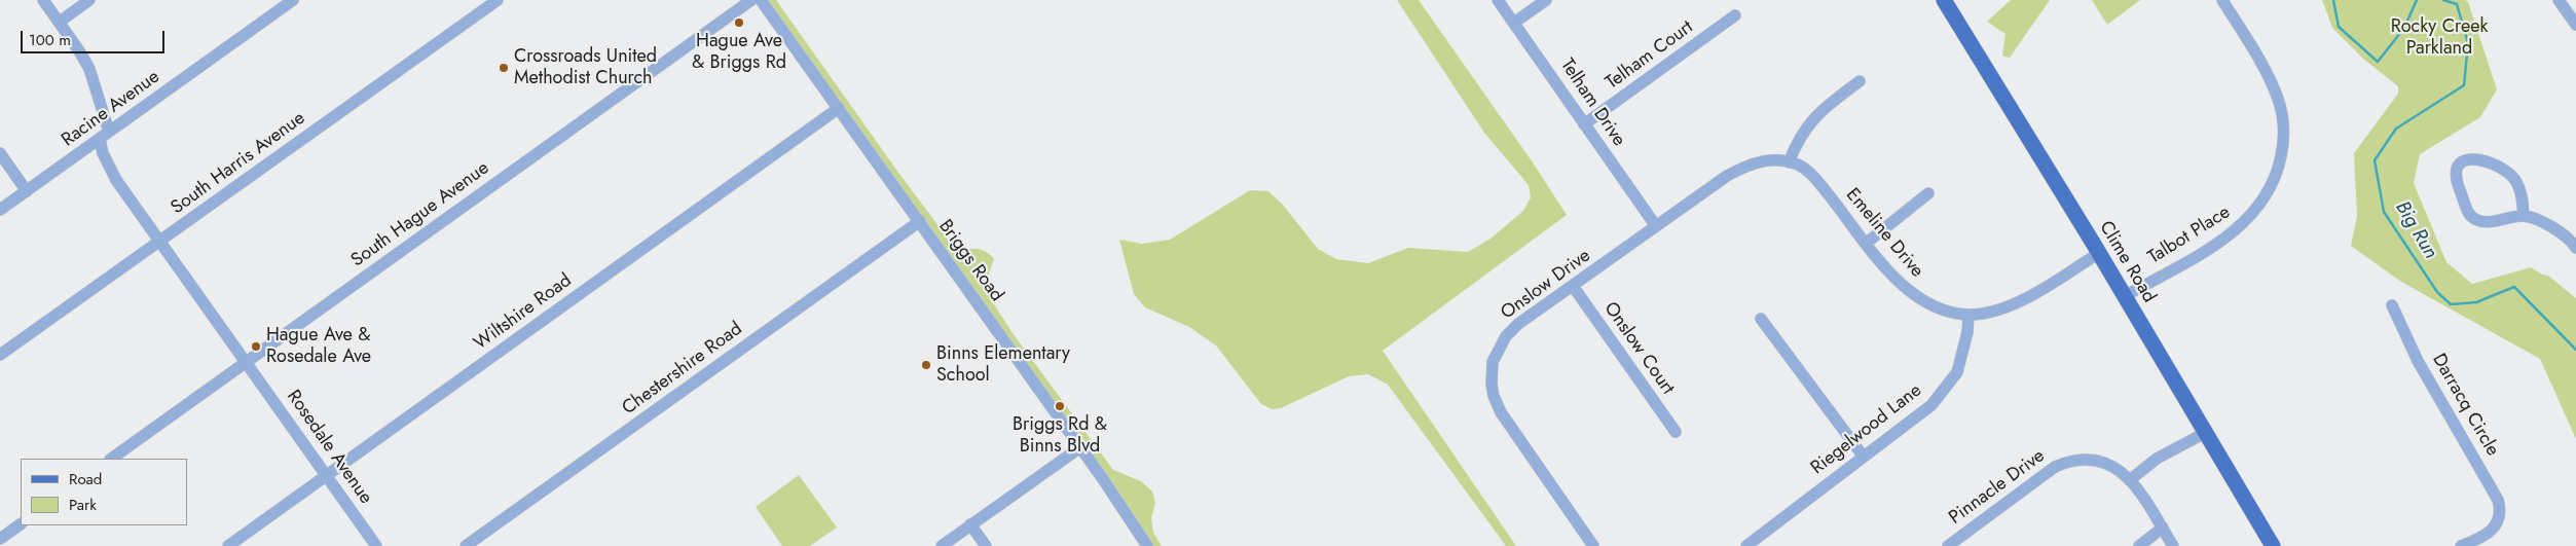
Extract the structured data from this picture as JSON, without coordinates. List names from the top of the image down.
{
  "streets": {
    "main road": ["Clime Road"],
    "street": [
      "Telham Court",
      "Telham Drive",
      "Racine Avenue",
      "South Harris Avenue",
      "South Hague Avenue",
      "Emeline Drive",
      "Talbot Place",
      "Briggs Road",
      "Onslow Drive",
      "Wiltshire Road",
      "Onslow Court",
      "Chestershire Road",
      "Darracq Circle",
      "Riegelwood Lane",
      "Rosedale Avenue",
      "Pinnacle Drive"
    ]
  },
  "crossings": [
    ["Telham Court", "Telham Drive"],
    ["Telham Drive", "Onslow Drive"],
    ["Racine Avenue", "Rosedale Avenue"],
    ["South Harris Avenue", "Rosedale Avenue"],
    ["South Hague Avenue", "Rosedale Avenue"],
    ["Emeline Drive", "Clime Road"],
    ["Emeline Drive", "Onslow Drive"],
    ["Emeline Drive", "Riegelwood Lane"],
    ["Talbot Place", "Clime Road"],
    ["Briggs Road", "Wiltshire Road"],
    ["Briggs Road", "Chestershire Road"],
    ["Onslow Drive", "Onslow Court"],
    ["Wiltshire Road", "Rosedale Avenue"]
  ],
  "water": ["Big Run"],
  "parks": ["Rocky Creek Parkland"],
  "places": [
    "Hague Ave & Briggs Rd",
    "Crossroads United Methodist Church",
    "Hague Ave & Rosedale Ave",
    "Binns Elementary School",
    "Briggs Rd & Binns Blvd"
  ],
  "legend": ["Road", "Park"],
  "scale_bar": "100 m"
}
